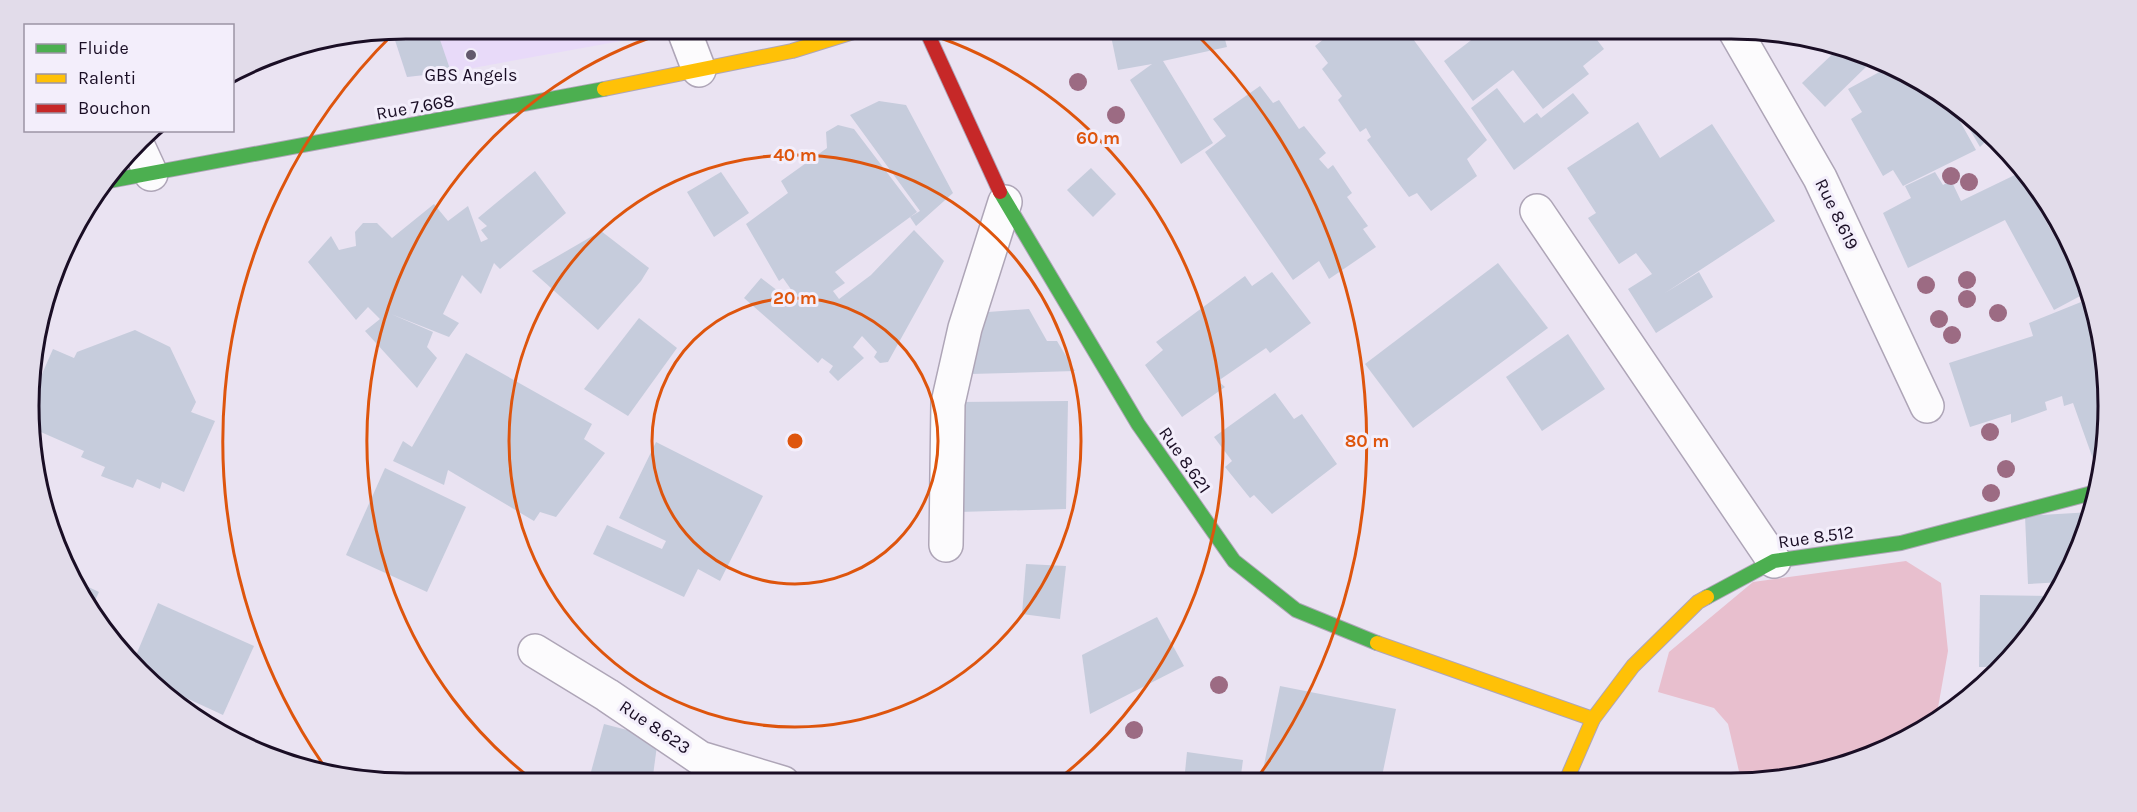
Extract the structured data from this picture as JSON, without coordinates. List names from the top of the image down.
{
  "streets": {
    "street": [
      "Rue 7.668",
      "Rue 8.619",
      "Rue 8.621",
      "Rue 8.512",
      "Rue 8.623"
    ]
  },
  "crossings": [
    ["Rue 8.621", "Rue 8.512"]
  ],
  "places": ["GBS Angels"],
  "legend": ["Fluide", "Ralenti", "Bouchon"],
  "rings": [
    "60 m",
    "40 m",
    "20 m",
    "80 m"
  ]
}
